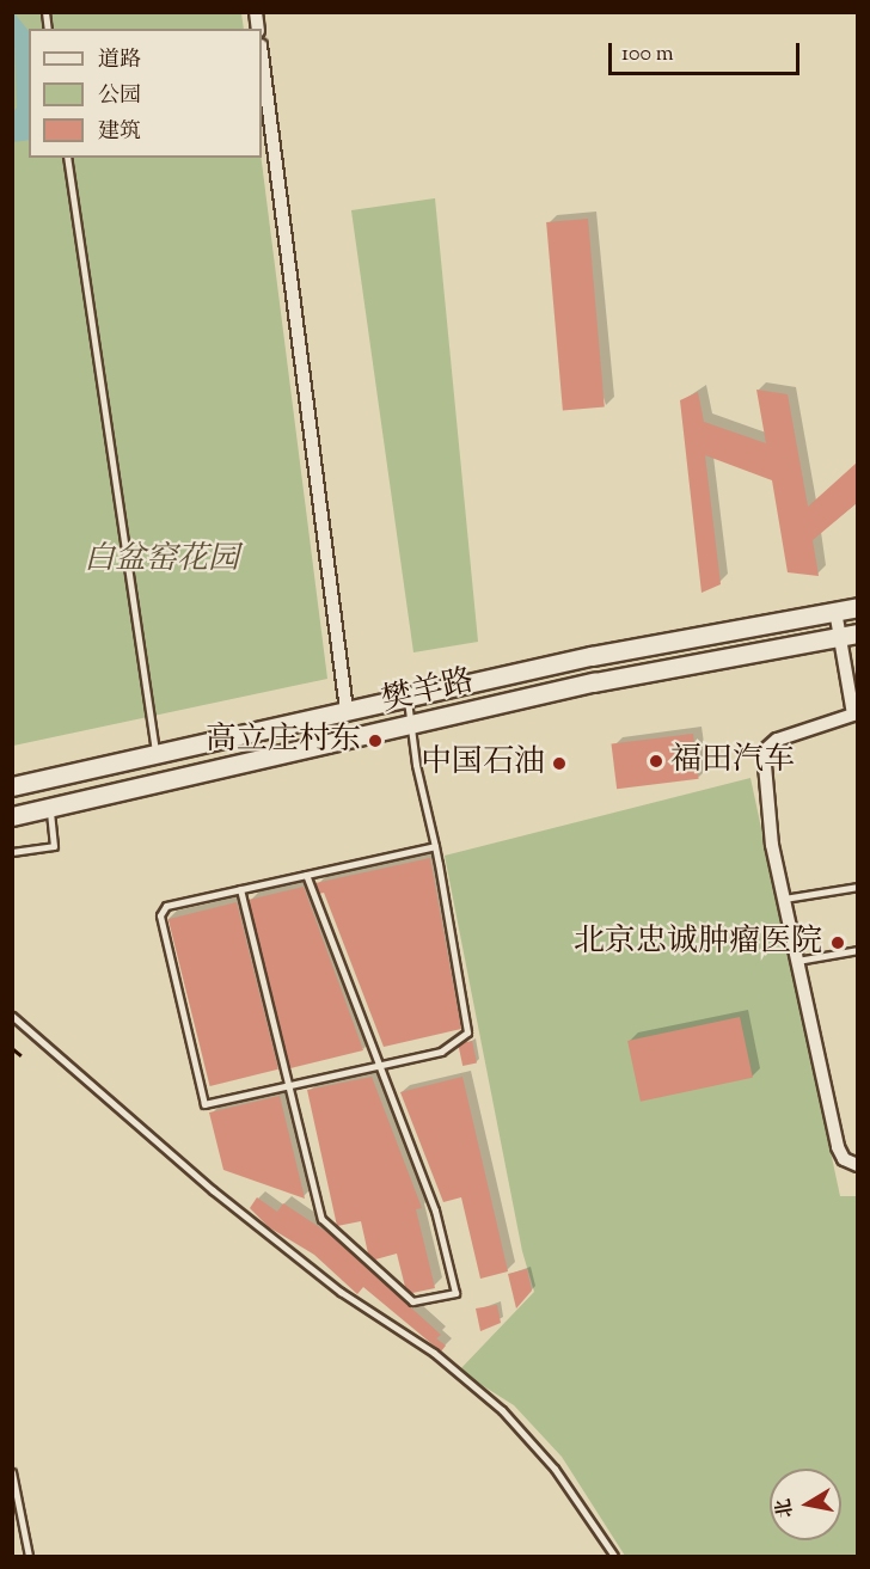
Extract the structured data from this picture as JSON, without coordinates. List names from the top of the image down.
{
  "streets": {
    "main road": ["樊羊路"]
  },
  "parks": ["白盆窑花园"],
  "places": [
    "高立庄村东",
    "福田汽车",
    "中国石油",
    "北京忠诚肿瘤医院"
  ],
  "legend": ["道路", "公园", "建筑"],
  "scale_bar": "100 m",
  "north": "left"
}
